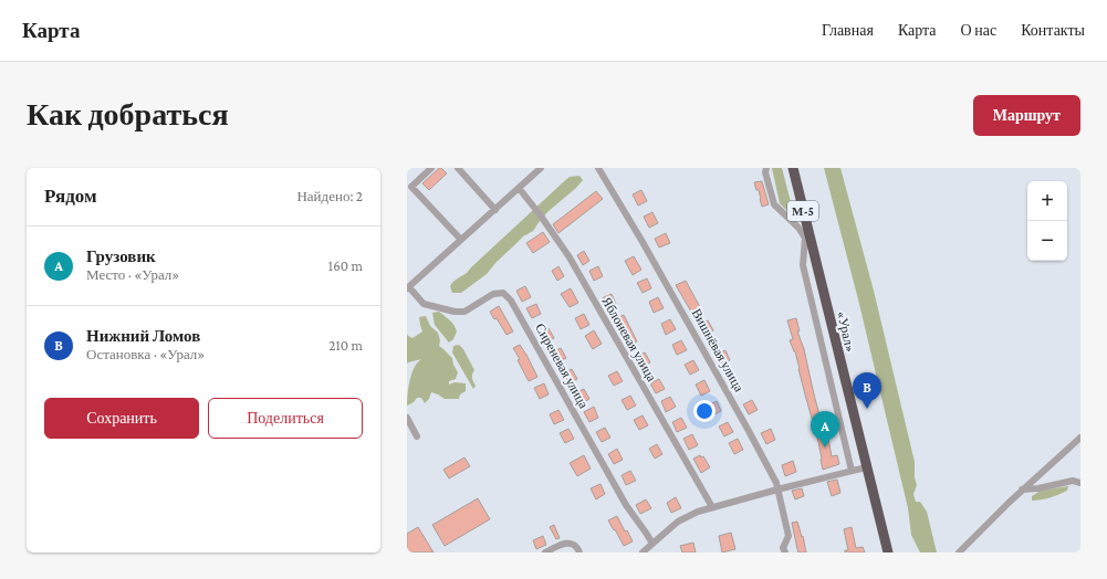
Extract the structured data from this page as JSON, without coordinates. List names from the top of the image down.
{
  "streets": {
    "highway": ["М-5", "«Урал»"],
    "street": ["Яблоневая улица", "Вишнёвая улица", "Сиреневая улица"]
  },
  "page": {
    "header": "Карта",
    "nav": [
      "Главная",
      "Карта",
      "О нас",
      "Контакты"
    ],
    "buttons": [
      "Маршрут",
      ["Сохранить", "Поделиться"]
    ],
    "title": "Как добраться",
    "heading": ["Рядом", "Найдено: 2"],
    "map_buttons": ["+", "−"],
    "list": [
      {
        "mark": "A",
        "name": "Грузовик",
        "note": "Место · «Урал»",
        "value": "160 m"
      },
      {
        "mark": "B",
        "name": "Нижний Ломов",
        "note": "Остановка · «Урал»",
        "value": "210 m"
      }
    ],
    "pins": ["B", "A"]
  }
}
